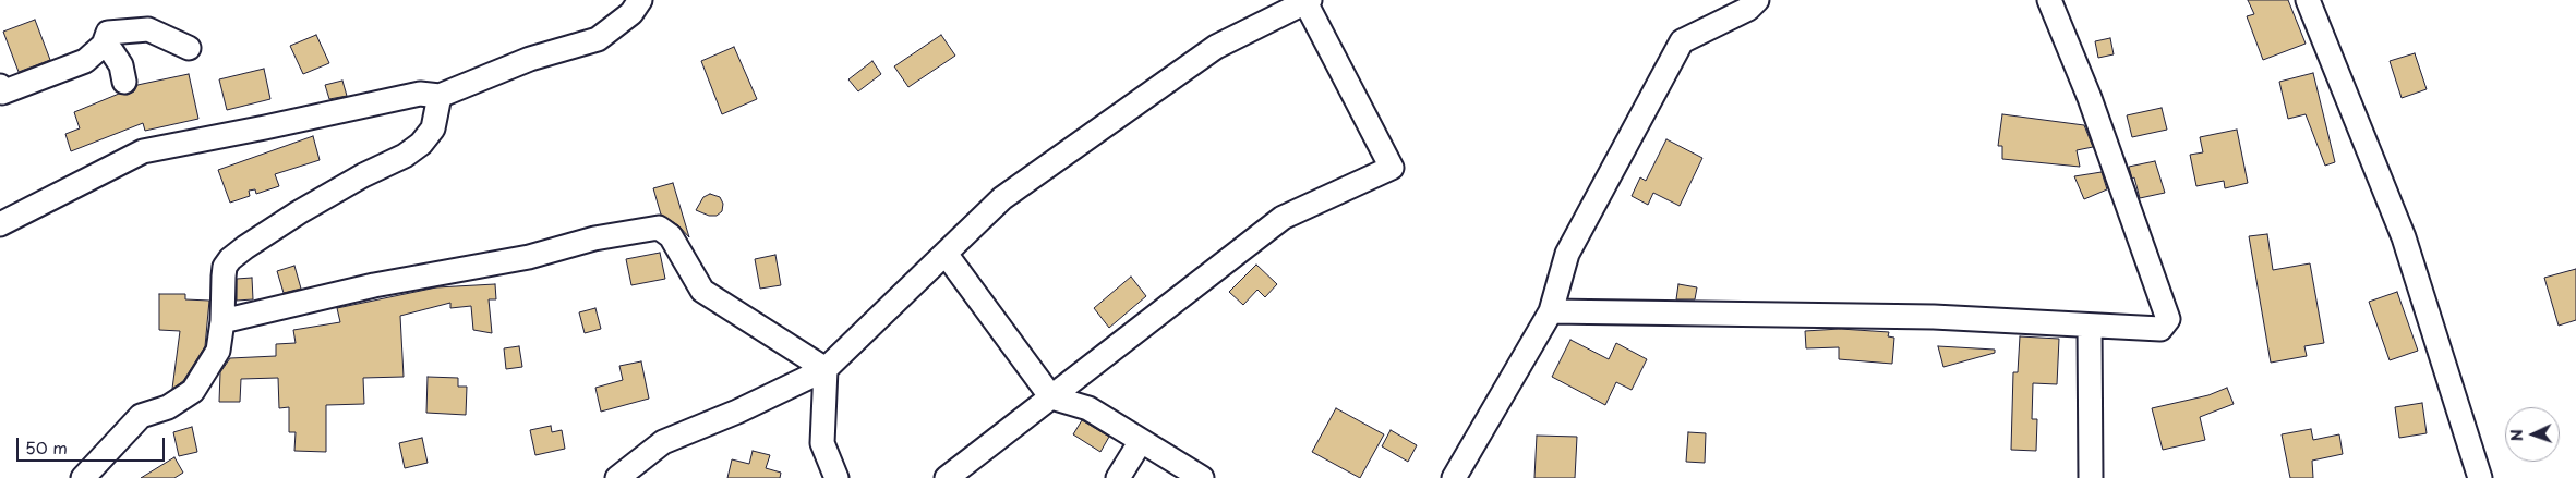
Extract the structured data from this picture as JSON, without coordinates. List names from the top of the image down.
{
  "scale_bar": "50 m",
  "north": "left"
}
